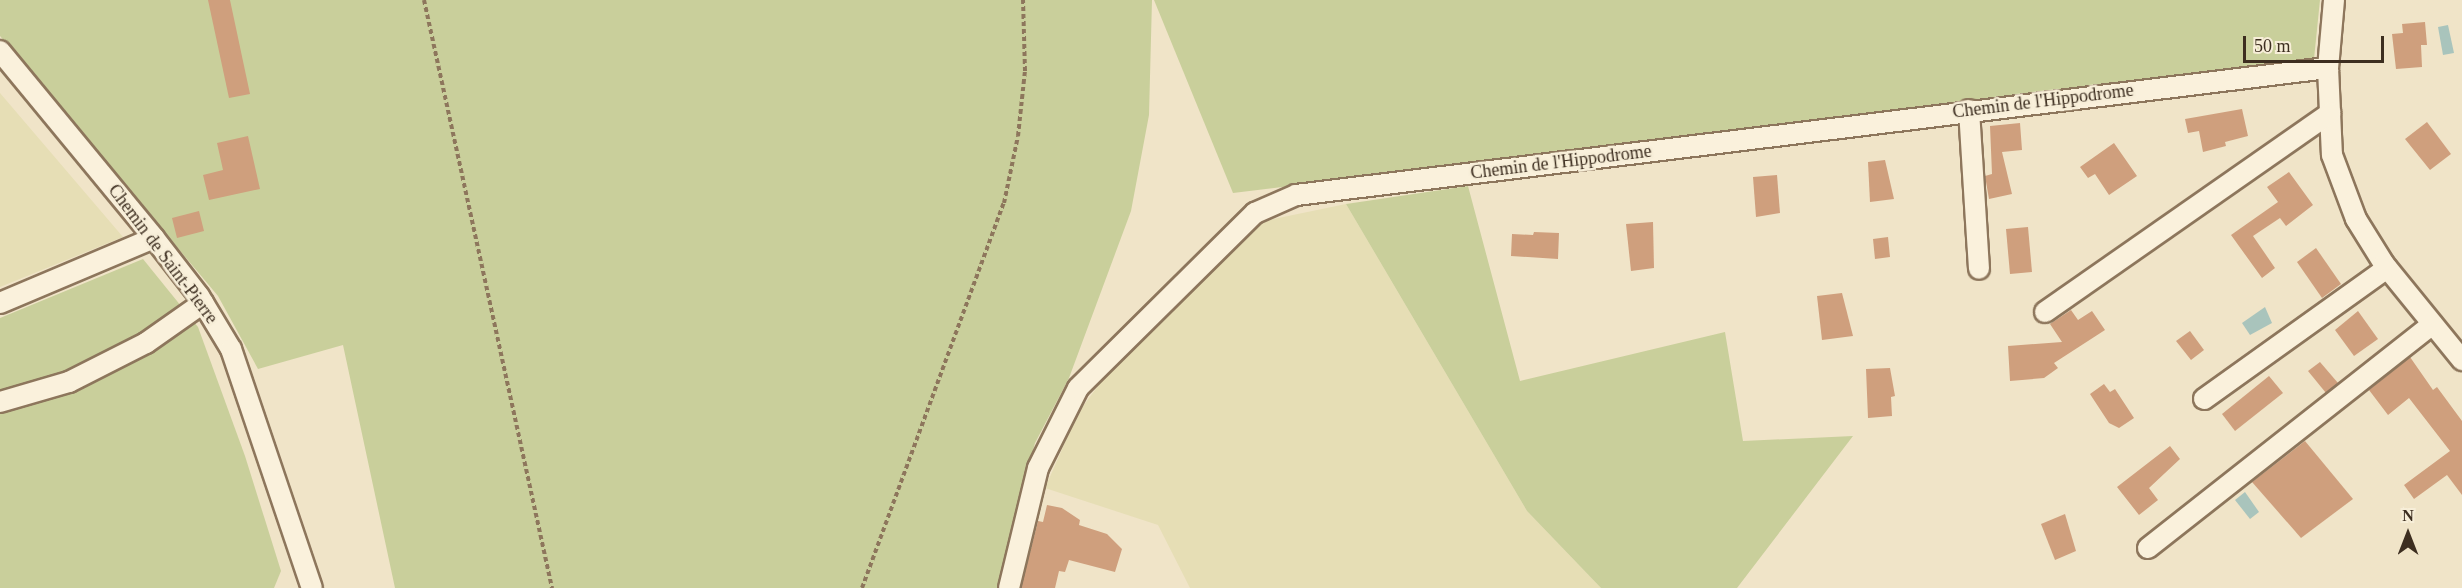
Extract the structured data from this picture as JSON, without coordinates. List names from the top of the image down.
{
  "streets": {
    "street": ["Chemin de l'Hippodrome", "Chemin de Saint-Pierre"]
  },
  "scale_bar": "50 m",
  "north": "top"
}
